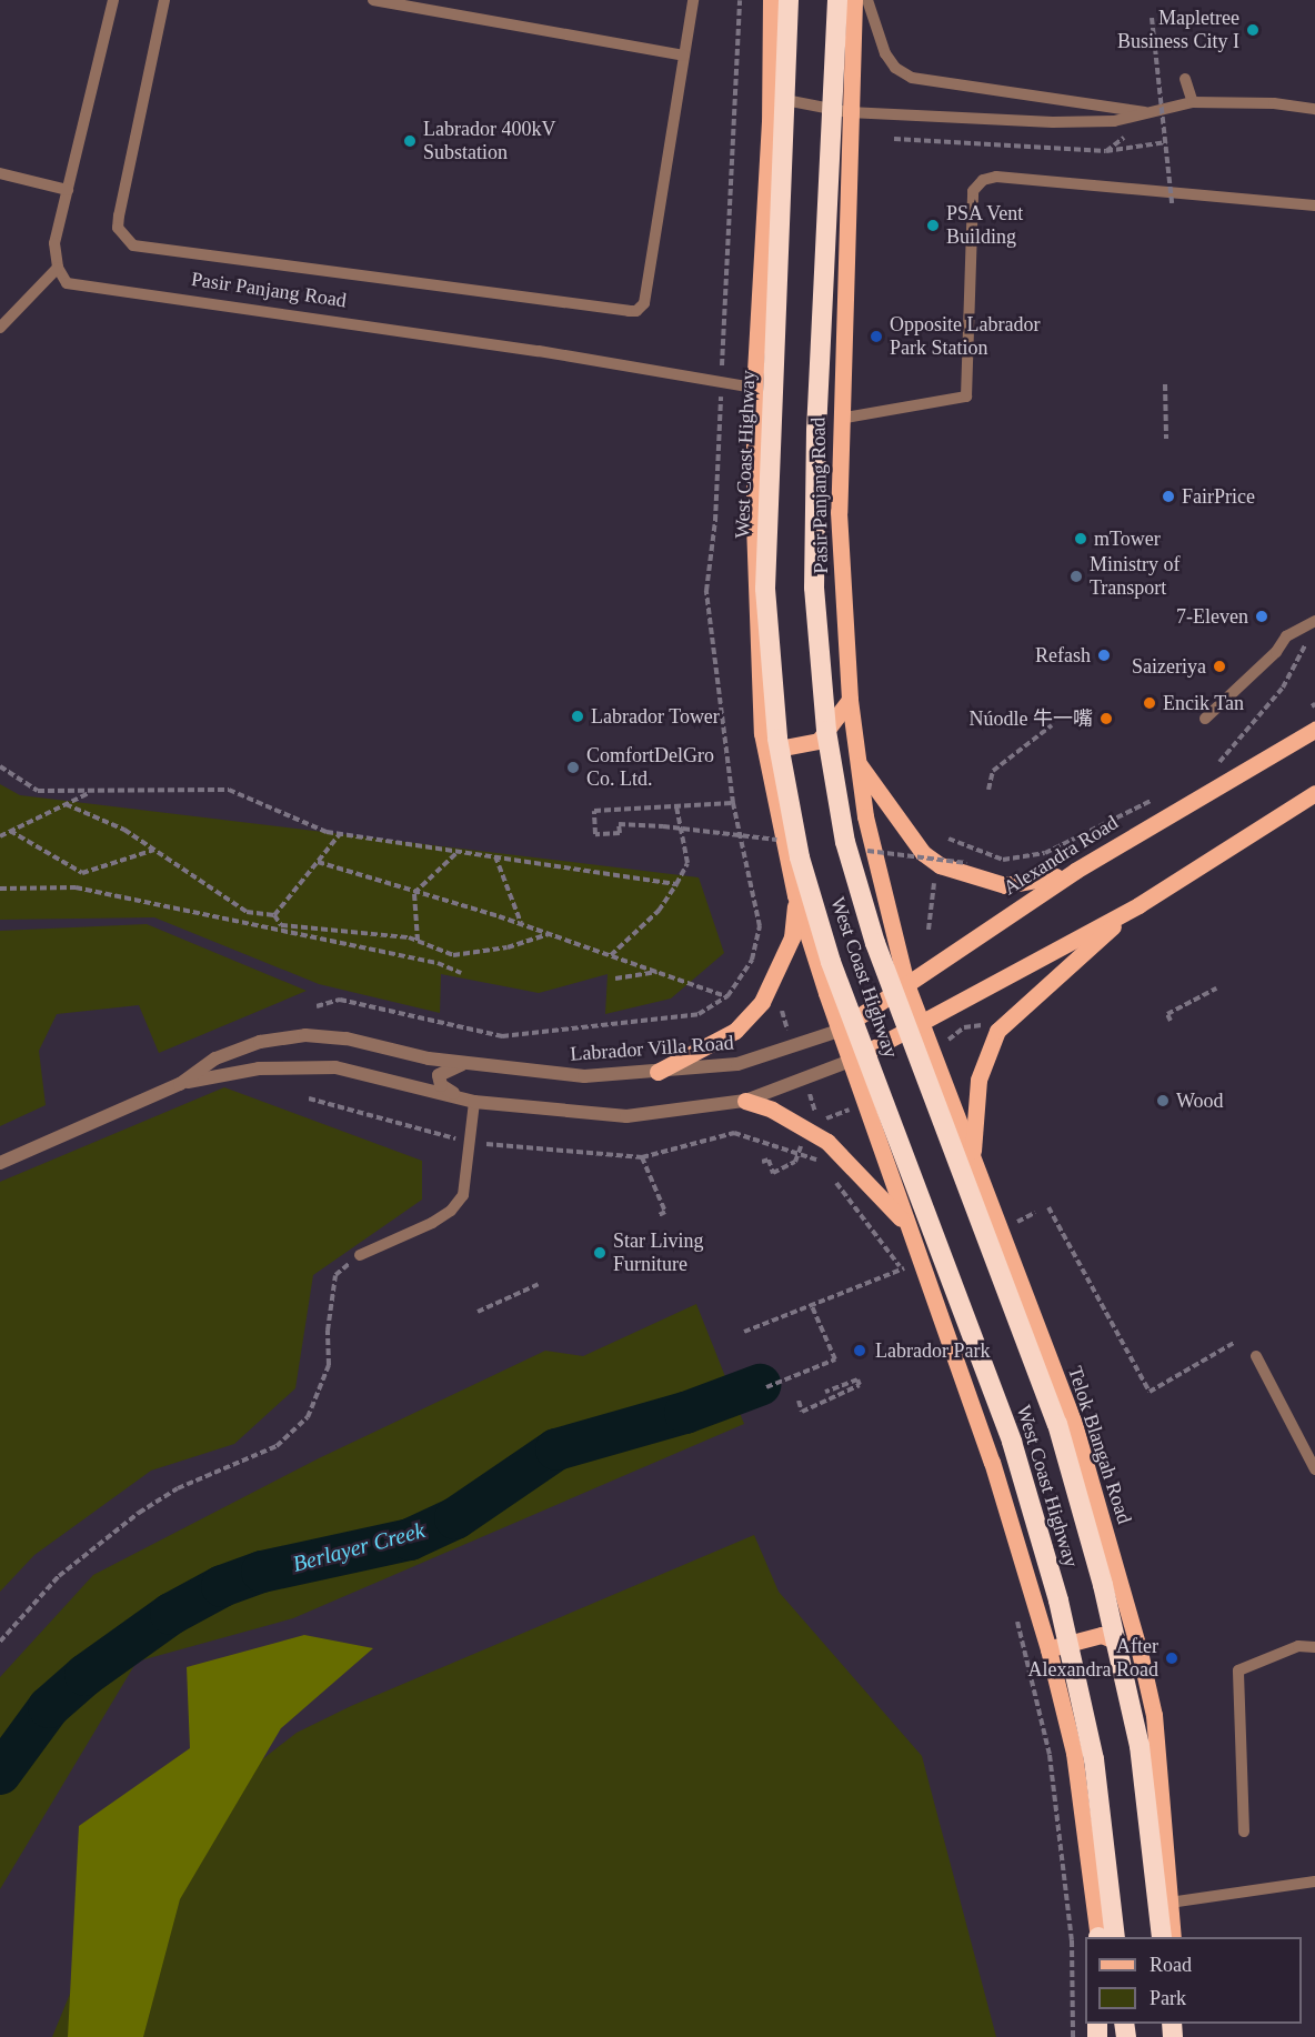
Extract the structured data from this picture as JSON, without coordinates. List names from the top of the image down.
{
  "streets": {
    "highway": ["West Coast Highway"],
    "main road": ["Pasir Panjang Road", "Alexandra Road", "Telok Blangah Road"],
    "street": ["Labrador Villa Road"]
  },
  "crossings": [
    ["Pasir Panjang Road", "Alexandra Road"],
    ["Pasir Panjang Road", "Telok Blangah Road"],
    ["Alexandra Road", "Labrador Villa Road"],
    ["Alexandra Road", "Telok Blangah Road"]
  ],
  "water": ["Berlayer Creek"],
  "places": [
    "Mapletree Business City I",
    "Labrador 400kV Substation",
    "PSA Vent Building",
    "Opposite Labrador Park Station",
    "FairPrice",
    "mTower",
    "Ministry of Transport",
    "7-Eleven",
    "Refash",
    "Saizeriya",
    "Encik Tan",
    "Labrador Tower",
    "Núodle 牛一嘴",
    "ComfortDelGro Co. Ltd.",
    "Wood",
    "Star Living Furniture",
    "Labrador Park",
    "After Alexandra Road"
  ],
  "legend": ["Road", "Park"]
}
